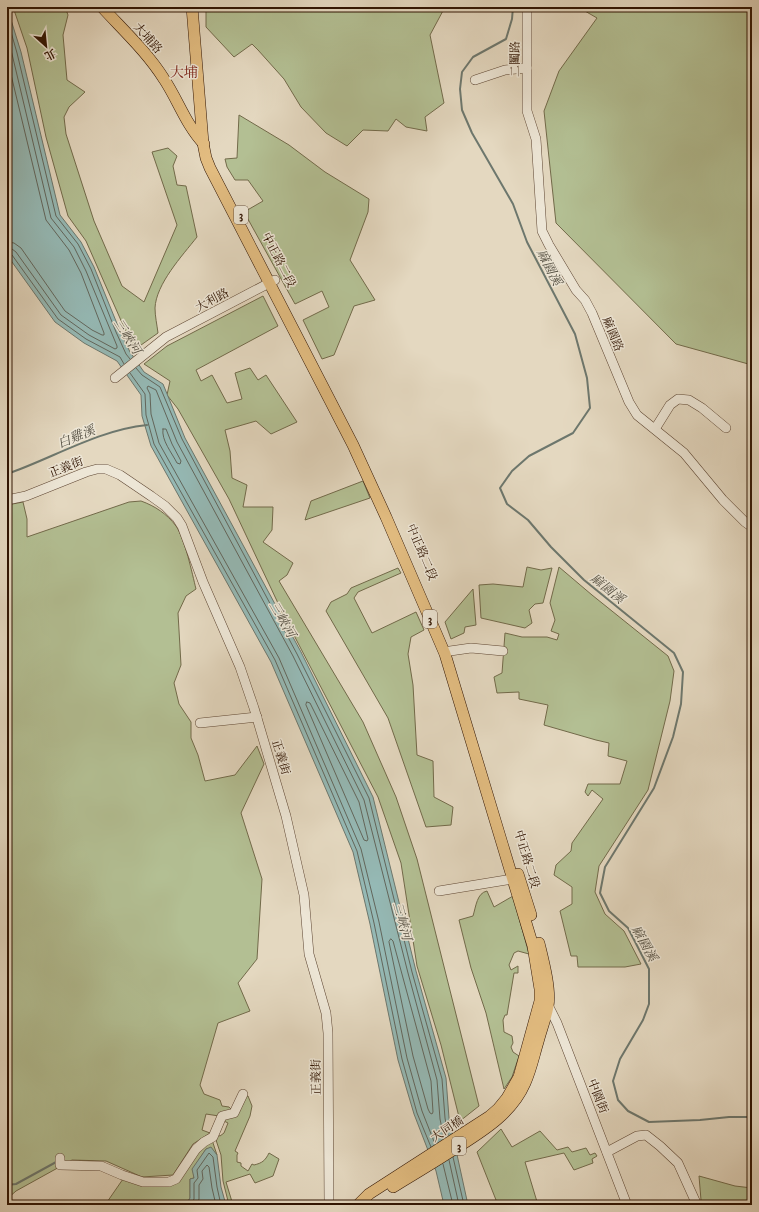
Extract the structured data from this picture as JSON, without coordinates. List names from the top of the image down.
{
  "streets": {
    "main road": [
      "大埔路",
      "3",
      "中正路二段",
      "大同橋"
    ],
    "street": [
      "二鬮路",
      "大利路",
      "麻園路",
      "正義街",
      "中園街"
    ]
  },
  "crossings": [
    ["大埔路", "中正路二段"],
    ["二鬮路", "麻園路"],
    ["3", "大同橋"],
    ["中正路二段", "大利路"],
    ["中正路二段", "中園街"],
    ["中正路二段", "大同橋"]
  ],
  "districts": ["大埔"],
  "water": ["麻園溪", "三峽河", "白雞溪"],
  "north": "bottom right"
}
